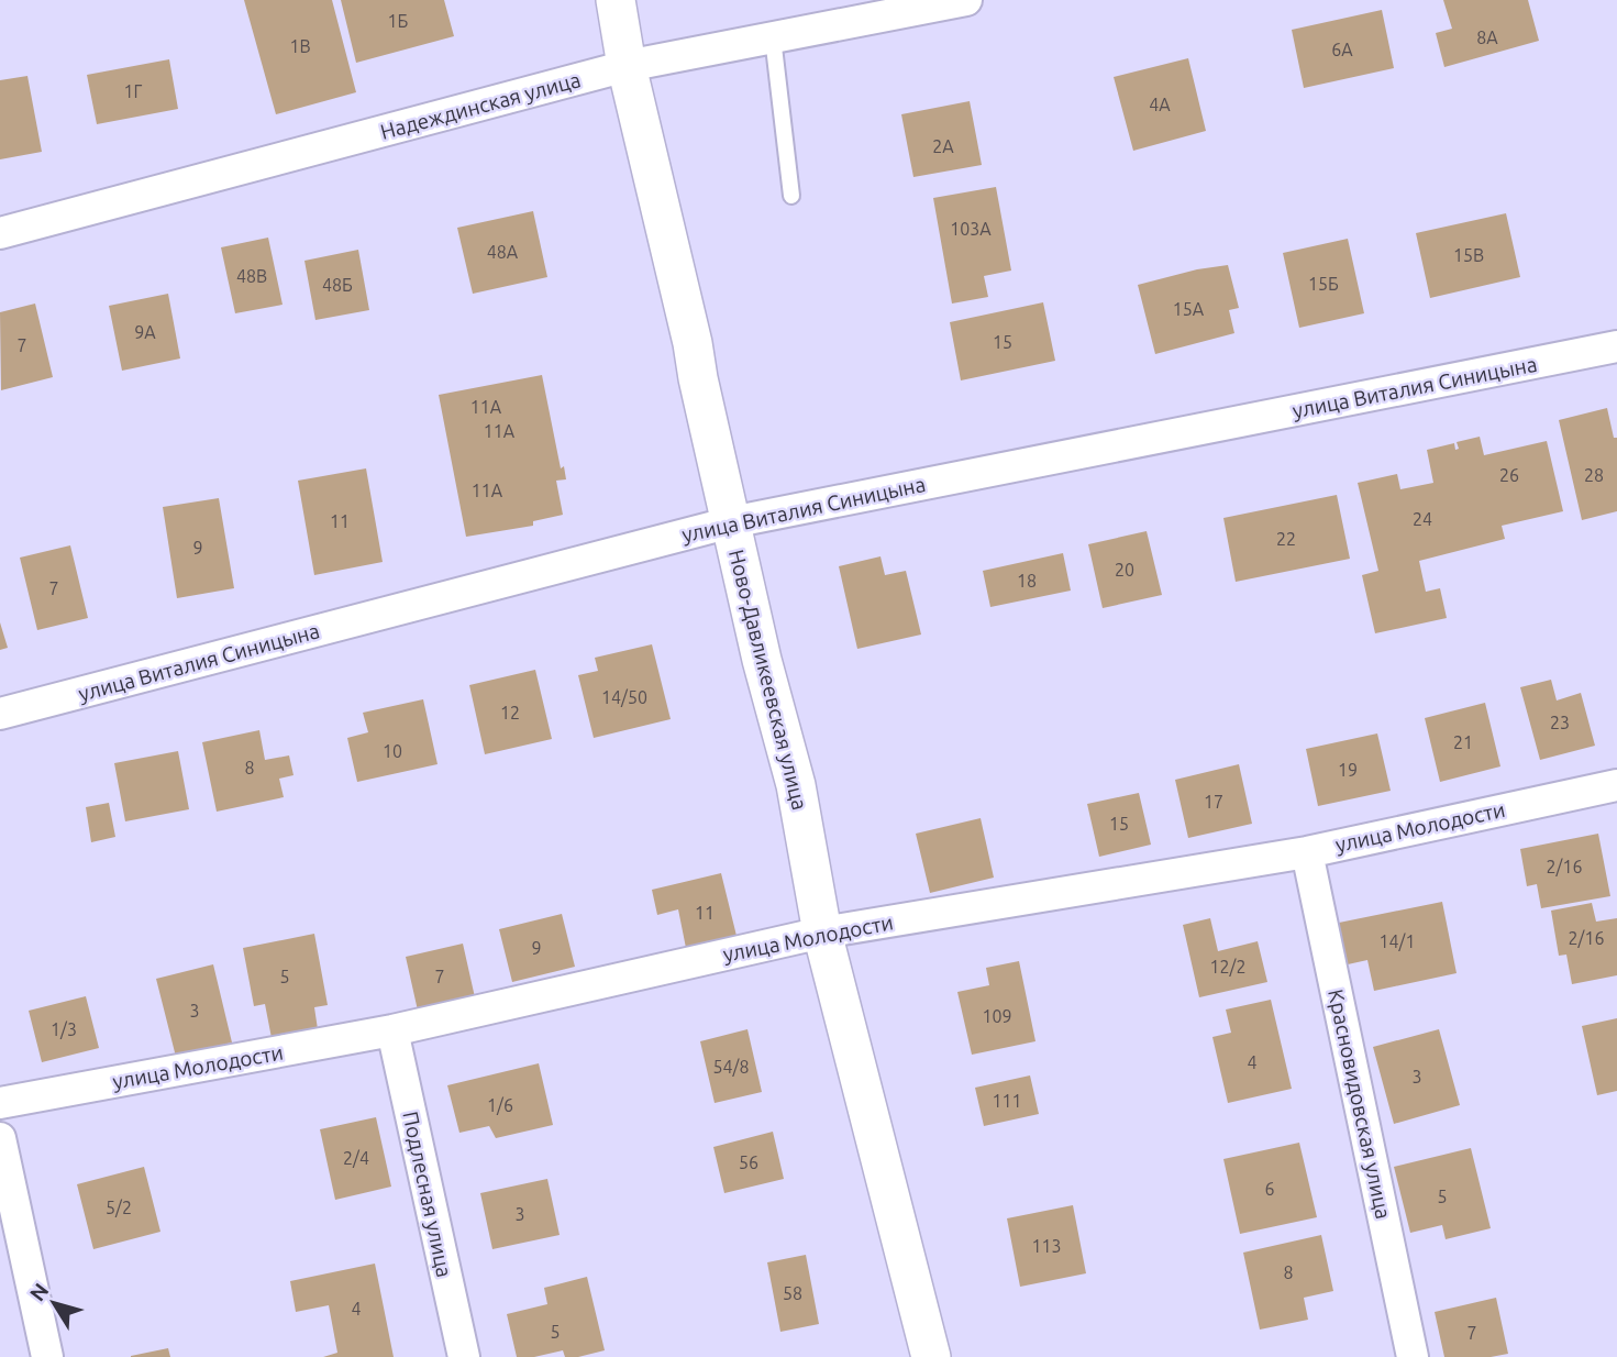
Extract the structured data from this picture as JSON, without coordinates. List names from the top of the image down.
{
  "streets": {
    "street": [
      "Надеждинская улица",
      "улица Виталия Синицына",
      "Ново-Давликеевская улица",
      "улица Молодости",
      "Красновидовская улица",
      "Подлесная улица"
    ]
  },
  "crossings": [
    ["Надеждинская улица", "Ново-Давликеевская улица"],
    ["улица Виталия Синицына", "Ново-Давликеевская улица"],
    ["Ново-Давликеевская улица", "улица Молодости"],
    ["улица Молодости", "Красновидовская улица"],
    ["улица Молодости", "Подлесная улица"]
  ],
  "house_numbers": [
    "1Б",
    "8А",
    "1В",
    "6А",
    "1Г",
    "4А",
    "2А",
    "103А",
    "48А",
    "15В",
    "48В",
    "15Б",
    "48Б",
    "15А",
    "9А",
    "15",
    "7",
    "11А",
    "11А",
    "26",
    "28",
    "11А",
    "24",
    "11",
    "22",
    "9",
    "20",
    "18",
    "7",
    "14/50",
    "12",
    "23",
    "21",
    "10",
    "8",
    "19",
    "17",
    "15",
    "2/16",
    "11",
    "2/16",
    "14/1",
    "9",
    "12/2",
    "5",
    "7",
    "3",
    "109",
    "1/3",
    "4",
    "54/8",
    "3",
    "111",
    "1/6",
    "2/4",
    "56",
    "6",
    "5",
    "5/2",
    "3",
    "113",
    "8",
    "58",
    "4",
    "5",
    "7"
  ],
  "north": "top left"
}
